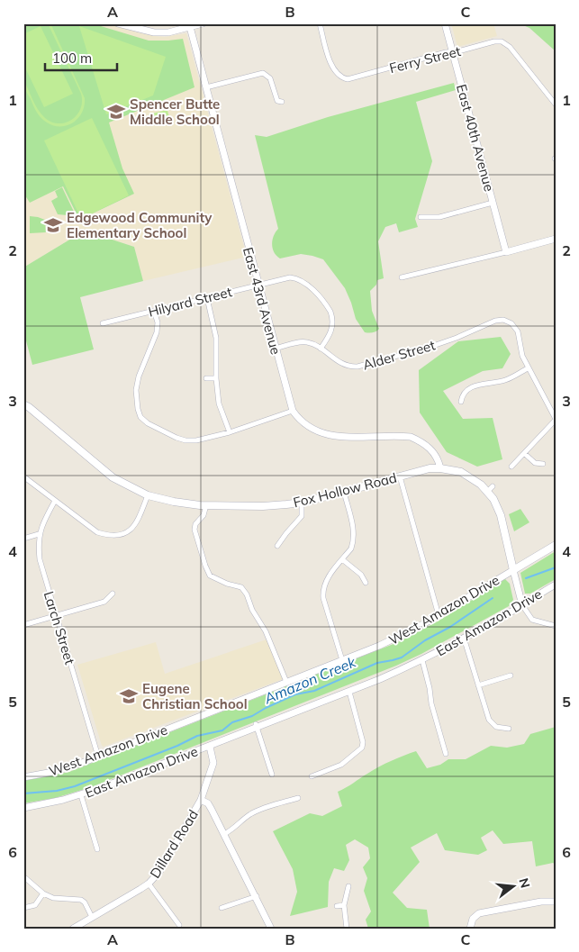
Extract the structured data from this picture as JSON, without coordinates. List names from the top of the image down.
{
  "streets": {
    "main road": ["Fox Hollow Road", "West Amazon Drive"],
    "street": [
      "Ferry Street",
      "East 40th Avenue",
      "East 43rd Avenue",
      "Hilyard Street",
      "Alder Street",
      "East Amazon Drive",
      "Larch Street",
      "Dillard Road"
    ]
  },
  "crossings": [
    ["Ferry Street", "East 40th Avenue"],
    ["East 43rd Avenue", "Hilyard Street"],
    ["East 43rd Avenue", "Alder Street"],
    ["East 43rd Avenue", "Fox Hollow Road"],
    ["Hilyard Street", "Alder Street"],
    ["Fox Hollow Road", "West Amazon Drive"],
    ["Fox Hollow Road", "East Amazon Drive"],
    ["West Amazon Drive", "Larch Street"],
    ["East Amazon Drive", "Dillard Road"]
  ],
  "water": ["Amazon Creek"],
  "places": {
    "school or university": ["Spencer Butte Middle School", "Edgewood Community Elementary School", "Eugene Christian School"]
  },
  "scale_bar": "100 m",
  "north": "right",
  "grid": {
    "columns": ["A", "B", "C"],
    "rows": [
      "1",
      "2",
      "3",
      "4",
      "5",
      "6"
    ]
  }
}
